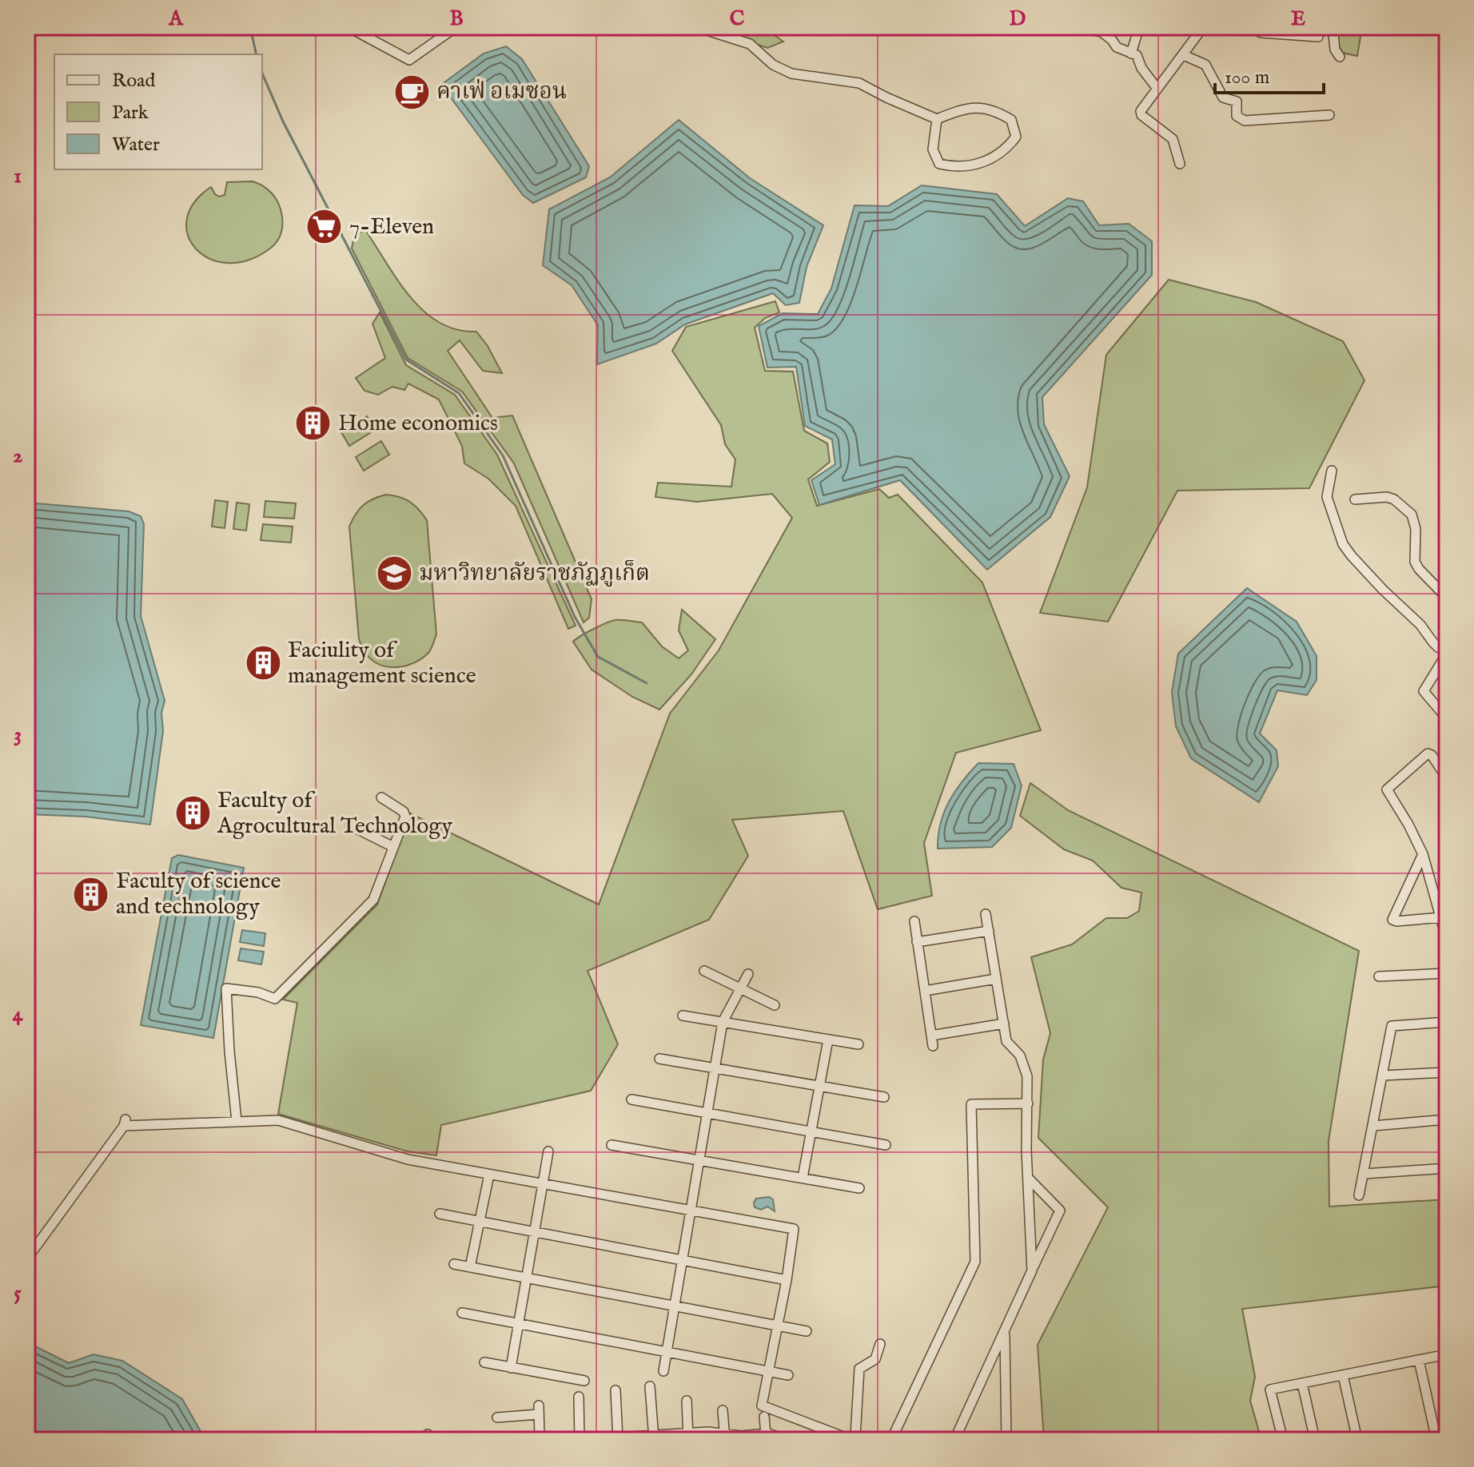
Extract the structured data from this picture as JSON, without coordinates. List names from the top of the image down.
{
  "places": {
    "cafe": ["คาเฟ่ อเมซอน"],
    "supermarket": ["7-Eleven"],
    "building": [
      "Home economics",
      "Faciulity of management science",
      "Faculty of Agrocultural Technology",
      "Faculty of science and technology"
    ],
    "school or university": ["มหาวิทยาลัยราชภัฏภูเก็ต"]
  },
  "legend": ["Road", "Park", "Water"],
  "scale_bar": "100 m",
  "grid": {
    "columns": [
      "A",
      "B",
      "C",
      "D",
      "E"
    ],
    "rows": [
      "1",
      "2",
      "3",
      "4",
      "5"
    ]
  }
}
